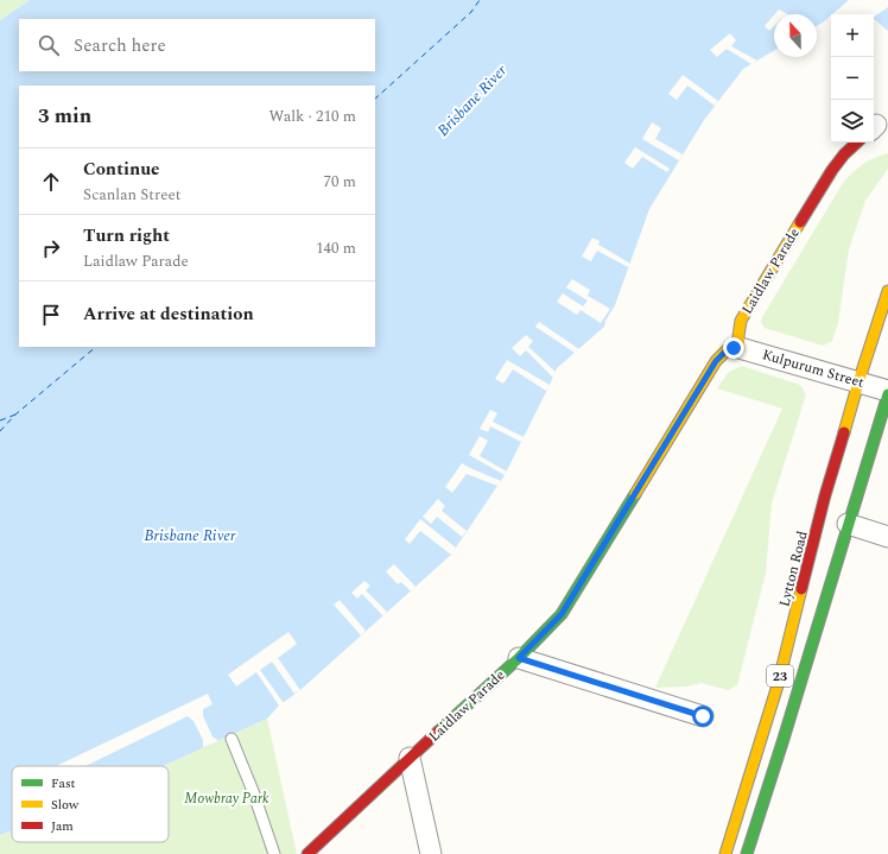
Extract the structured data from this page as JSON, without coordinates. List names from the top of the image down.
{
  "streets": {
    "main road": ["Laidlaw Parade", "Lytton Road", "23"],
    "street": ["Kulpurum Street"]
  },
  "crossings": [
    ["Laidlaw Parade", "Kulpurum Street"],
    ["Kulpurum Street", "Lytton Road"]
  ],
  "water": ["Brisbane River"],
  "parks": ["Mowbray Park"],
  "legend": ["Fast", "Slow", "Jam"],
  "north": "top",
  "page": {
    "map_buttons": ["+", "−"],
    "search": "Search here",
    "heading": ["3 min", "Walk · 210 m"],
    "list": [
      ["Continue", "Scanlan Street", "70 m"],
      ["Turn right", "Laidlaw Parade", "140 m"],
      "Arrive at destination"
    ]
  }
}
